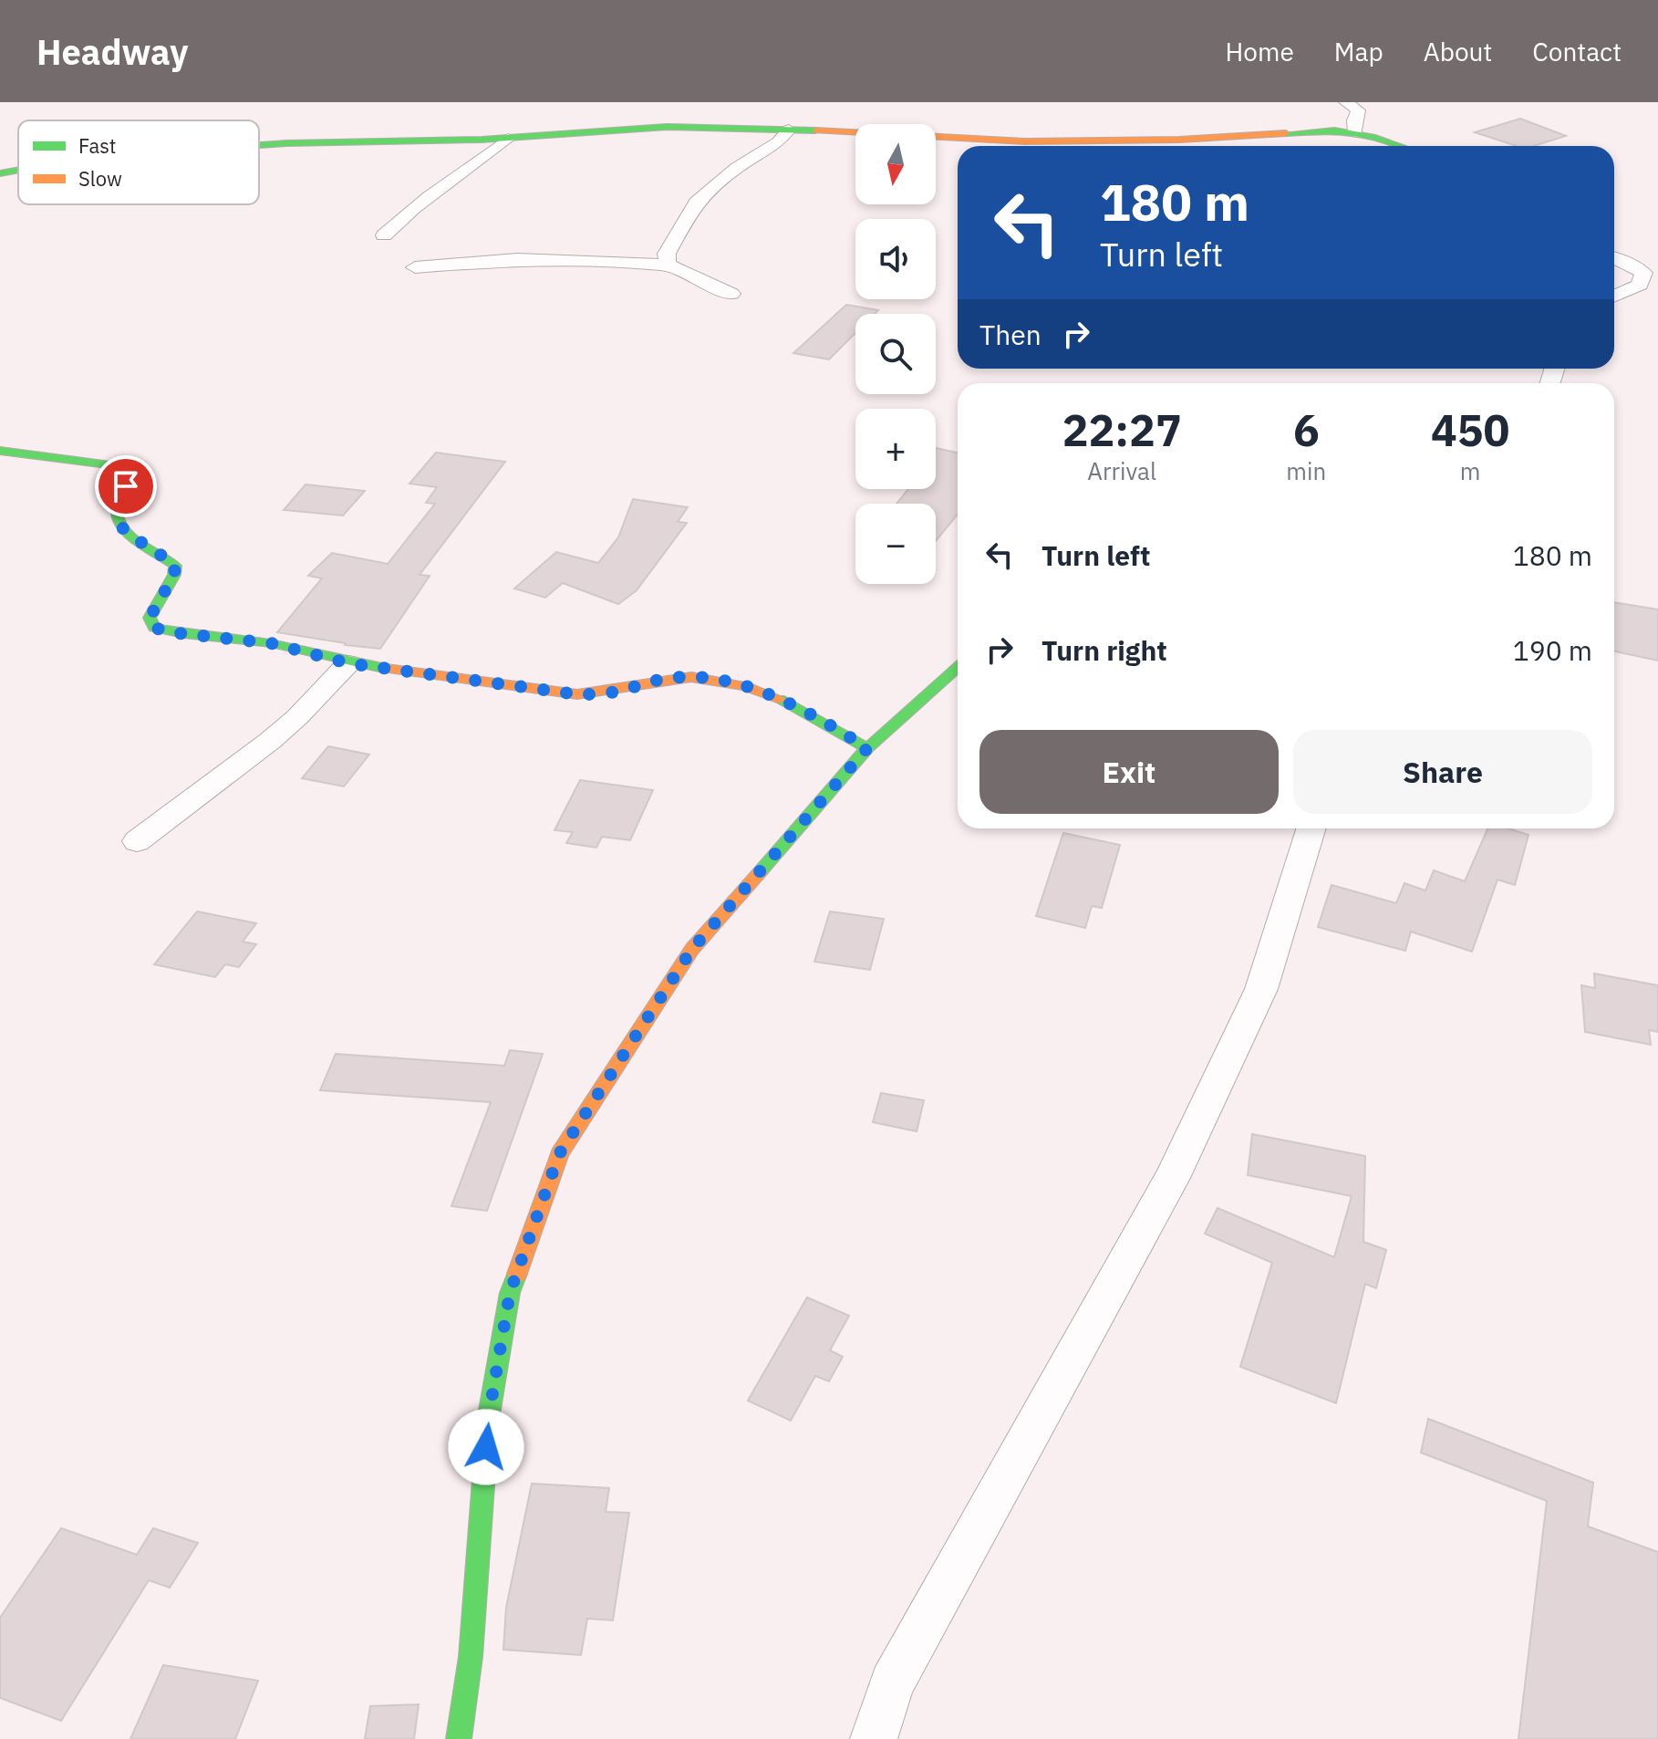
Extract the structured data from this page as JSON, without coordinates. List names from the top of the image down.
{
  "legend": ["Fast", "Slow"],
  "north": "bottom",
  "page": {
    "header": "Headway",
    "nav": [
      "Home",
      "Map",
      "About",
      "Contact"
    ],
    "map_buttons": ["+", "−"],
    "turn": ["180 m", "Turn left"],
    "then": "Then",
    "eta": [
      "22:27",
      "Arrival",
      "6",
      "min",
      "450",
      "m"
    ],
    "list": [
      {
        "name": "Turn left",
        "value": "180 m"
      },
      {
        "name": "Turn right",
        "value": "190 m"
      }
    ],
    "buttons": ["Exit", "Share"]
  }
}
